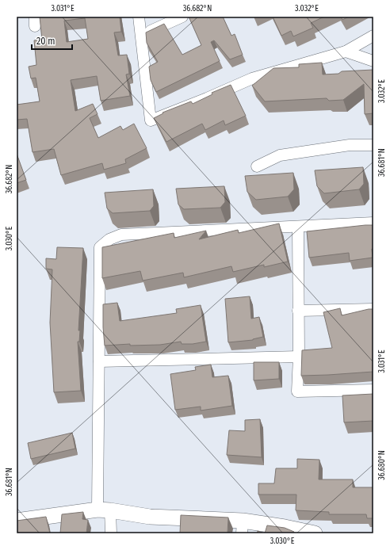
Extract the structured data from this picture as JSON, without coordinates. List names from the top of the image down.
{
  "scale_bar": "20 m",
  "coordinates": [
    "3.031°E",
    "36.682°N",
    "3.032°E",
    "36.681°N",
    "3.030°E",
    "36.680°N"
  ]
}
